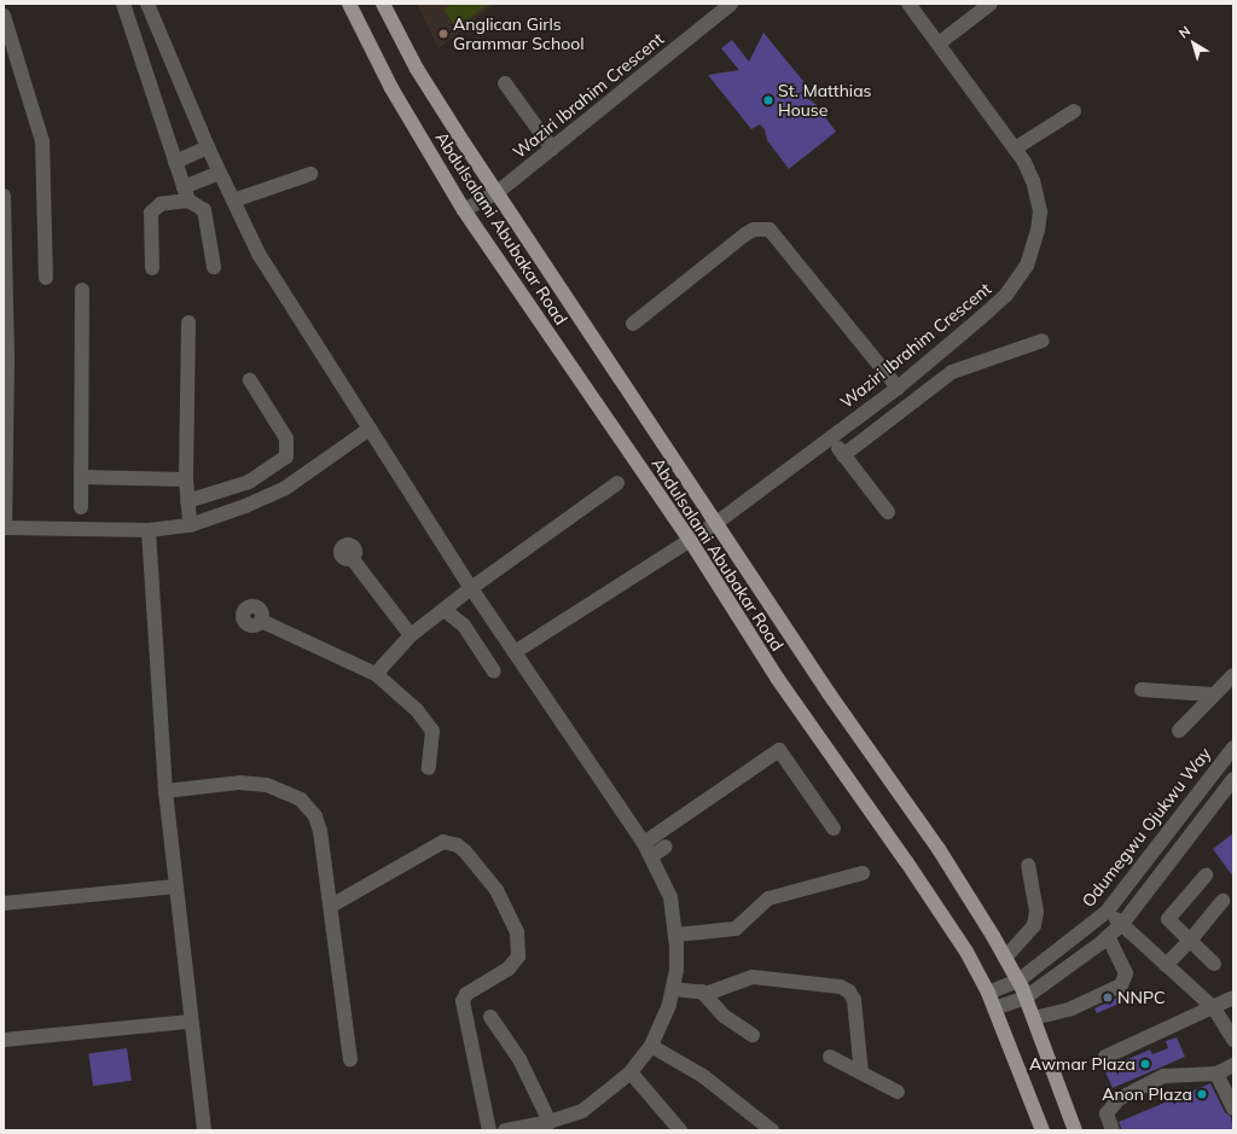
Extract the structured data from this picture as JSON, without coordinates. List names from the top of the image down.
{
  "streets": {
    "main road": ["Abdulsalami Abubakar Road"],
    "street": ["Waziri Ibrahim Crescent", "Odumegwu Ojukwu Way"]
  },
  "crossings": [
    ["Waziri Ibrahim Crescent", "Abdulsalami Abubakar Road"],
    ["Abdulsalami Abubakar Road", "Odumegwu Ojukwu Way"]
  ],
  "places": [
    "Anglican Girls Grammar School",
    "St. Matthias House",
    "NNPC",
    "Awmar Plaza",
    "Anon Plaza"
  ],
  "north": "top left"
}
